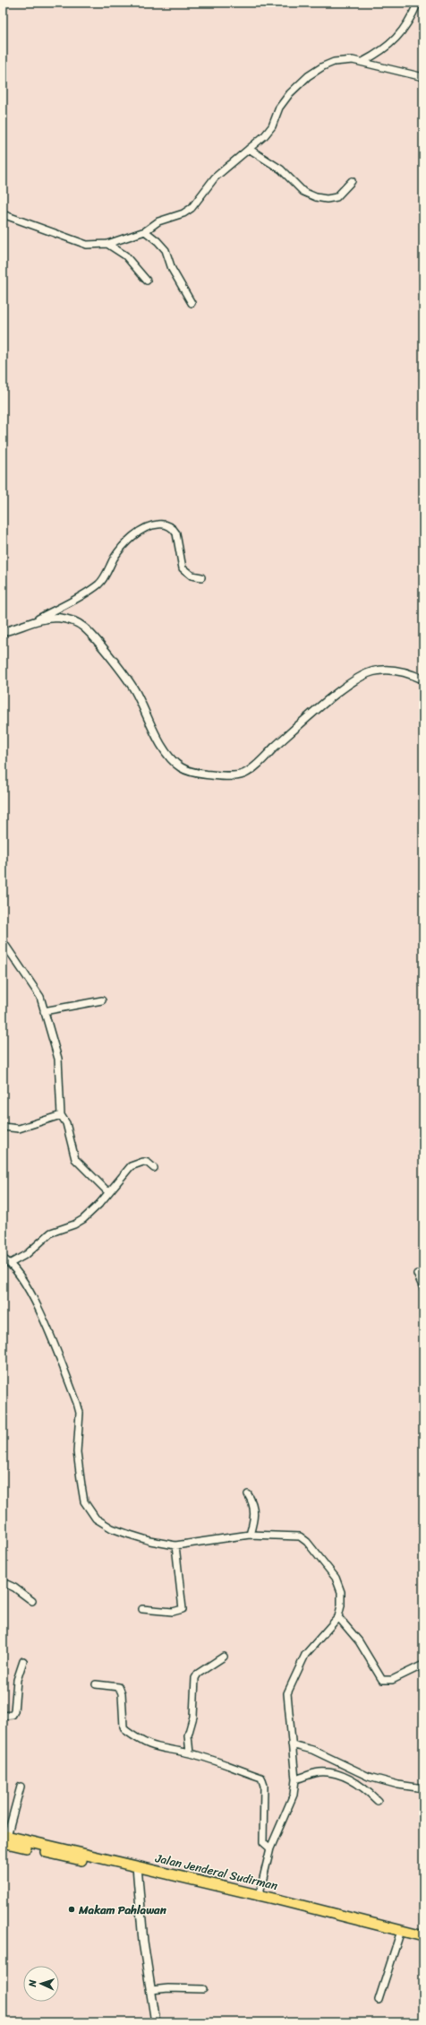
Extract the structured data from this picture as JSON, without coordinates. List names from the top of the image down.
{
  "streets": {
    "highway": ["Jalan Jenderal Sudirman"]
  },
  "places": ["Makam Pahlawan"],
  "north": "left"
}
